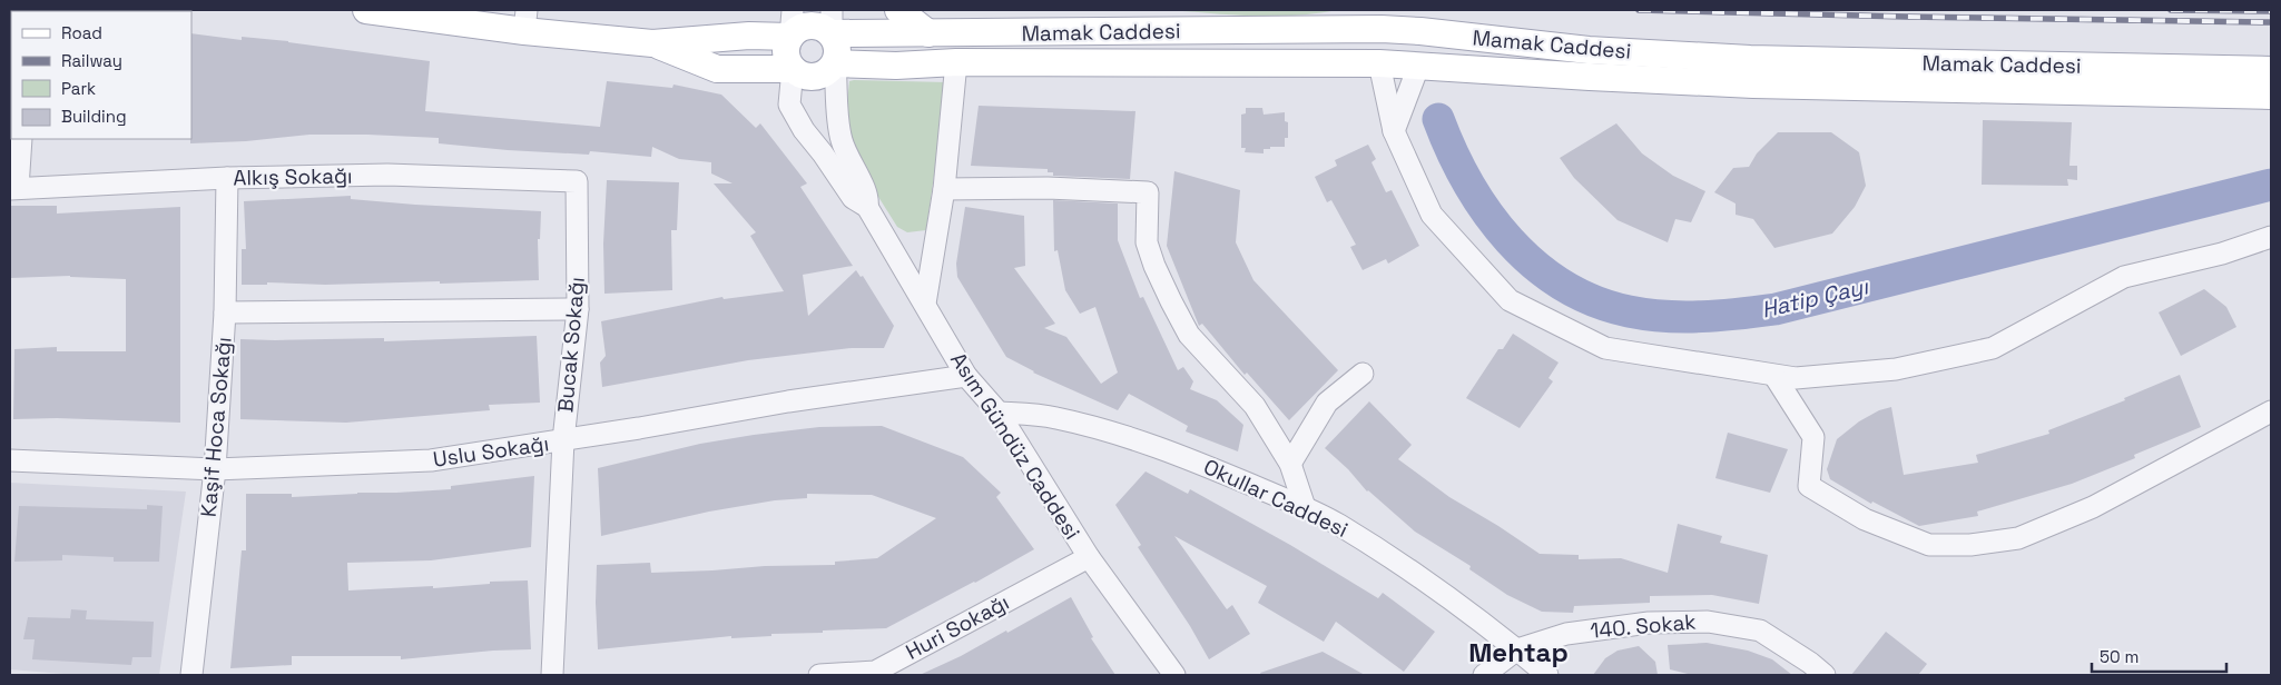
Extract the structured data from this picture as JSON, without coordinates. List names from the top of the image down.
{
  "streets": {
    "main road": ["Mamak Caddesi"],
    "street": [
      "Alkış Sokağı",
      "Bucak Sokağı",
      "Kaşif Hoca Sokağı",
      "Asım Gündüz Caddesi",
      "Uslu Sokağı",
      "Okullar Caddesi",
      "140. Sokak",
      "Huri Sokağı"
    ]
  },
  "crossings": [
    ["Mamak Caddesi", "Asım Gündüz Caddesi"],
    ["Alkış Sokağı", "Bucak Sokağı"],
    ["Alkış Sokağı", "Kaşif Hoca Sokağı"],
    ["Bucak Sokağı", "Uslu Sokağı"],
    ["Kaşif Hoca Sokağı", "Uslu Sokağı"],
    ["Asım Gündüz Caddesi", "Uslu Sokağı"],
    ["Asım Gündüz Caddesi", "Okullar Caddesi"],
    ["Asım Gündüz Caddesi", "Huri Sokağı"],
    ["Okullar Caddesi", "140. Sokak"]
  ],
  "districts": ["Mehtap"],
  "water": ["Hatip Çayı"],
  "legend": [
    "Road",
    "Railway",
    "Park",
    "Building"
  ],
  "scale_bar": "50 m"
}
